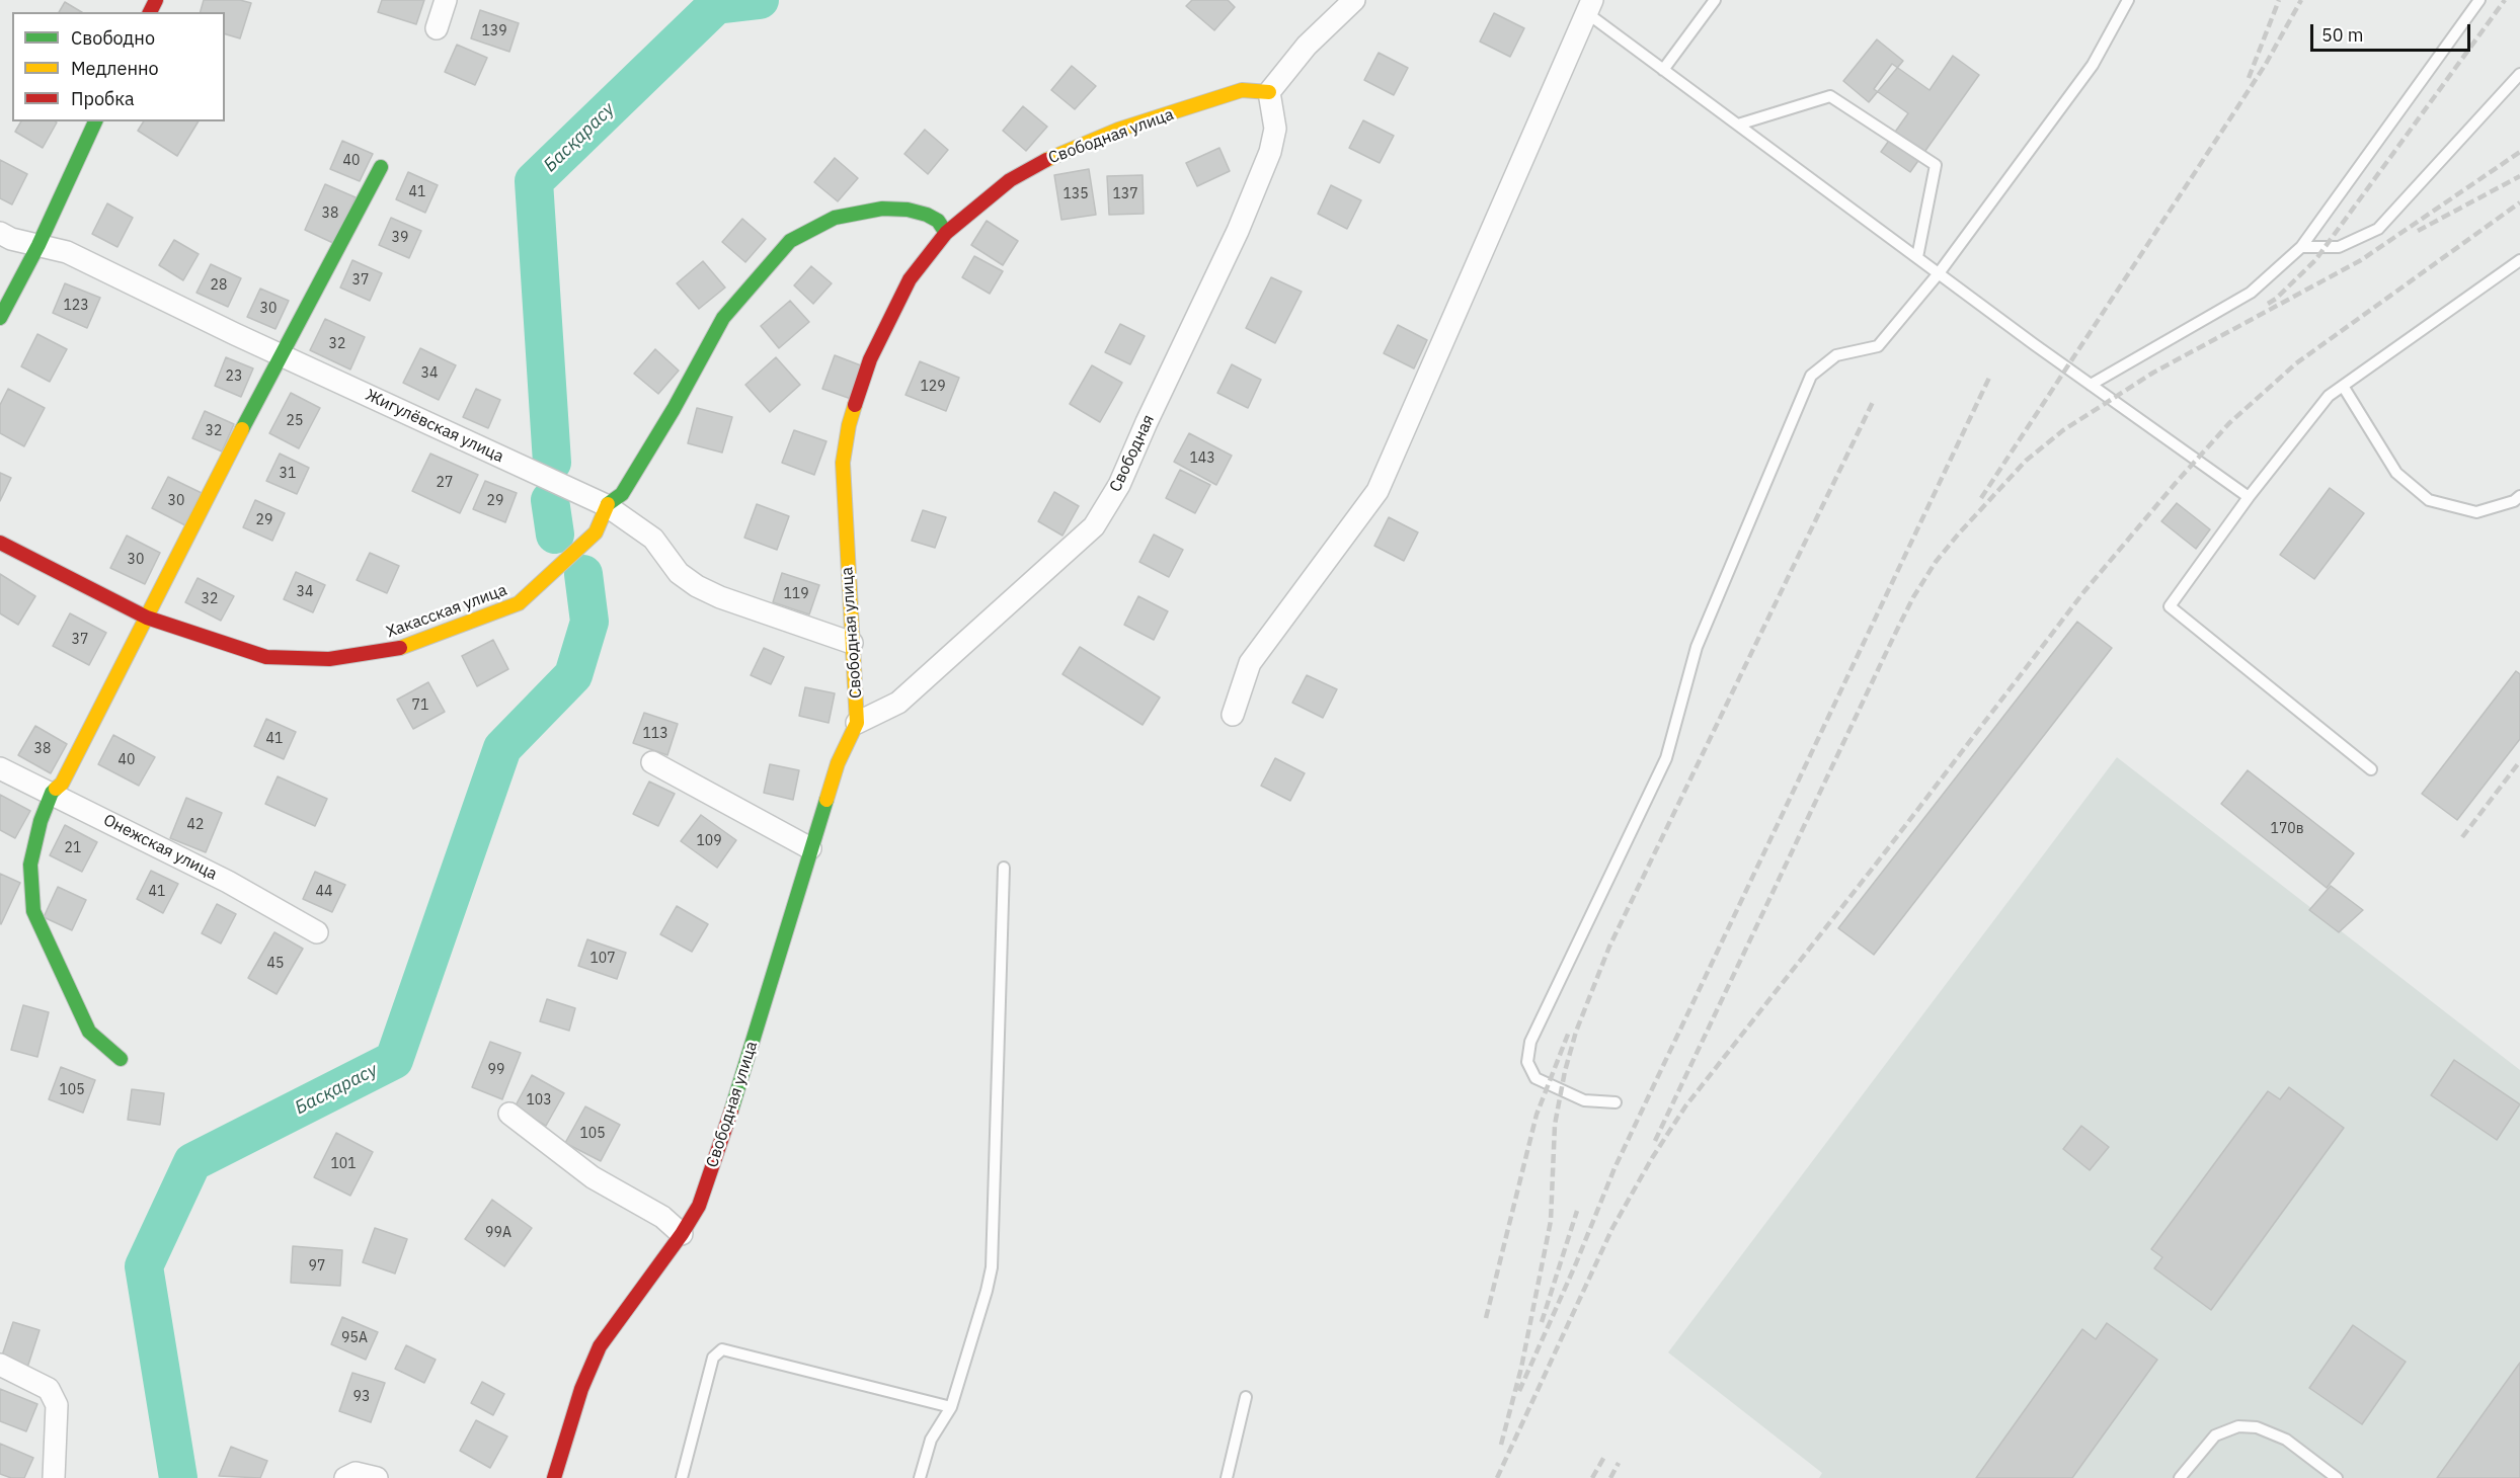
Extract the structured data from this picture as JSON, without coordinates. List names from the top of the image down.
{
  "streets": {
    "street": [
      "Свободная улица",
      "Жигулёвская улица",
      "Свободная",
      "Хакасская улица",
      "Онежская улица"
    ]
  },
  "crossings": [
    ["Свободная улица", "Жигулёвская улица"],
    ["Свободная улица", "Свободная"],
    ["Свободная улица", "Хакасская улица"],
    ["Жигулёвская улица", "Хакасская улица"]
  ],
  "water": ["Басқарасу"],
  "house_numbers": [
    "139",
    "40",
    "41",
    "135",
    "137",
    "38",
    "39",
    "37",
    "28",
    "123",
    "30",
    "32",
    "34",
    "23",
    "129",
    "25",
    "32",
    "143",
    "31",
    "27",
    "30",
    "29",
    "29",
    "30",
    "34",
    "119",
    "32",
    "37",
    "71",
    "113",
    "41",
    "38",
    "40",
    "42",
    "170в",
    "109",
    "21",
    "41",
    "44",
    "107",
    "45",
    "99",
    "105",
    "103",
    "105",
    "101",
    "99А",
    "97",
    "95А",
    "93"
  ],
  "legend": ["Свободно", "Медленно", "Пробка"],
  "scale_bar": "50 m"
}
